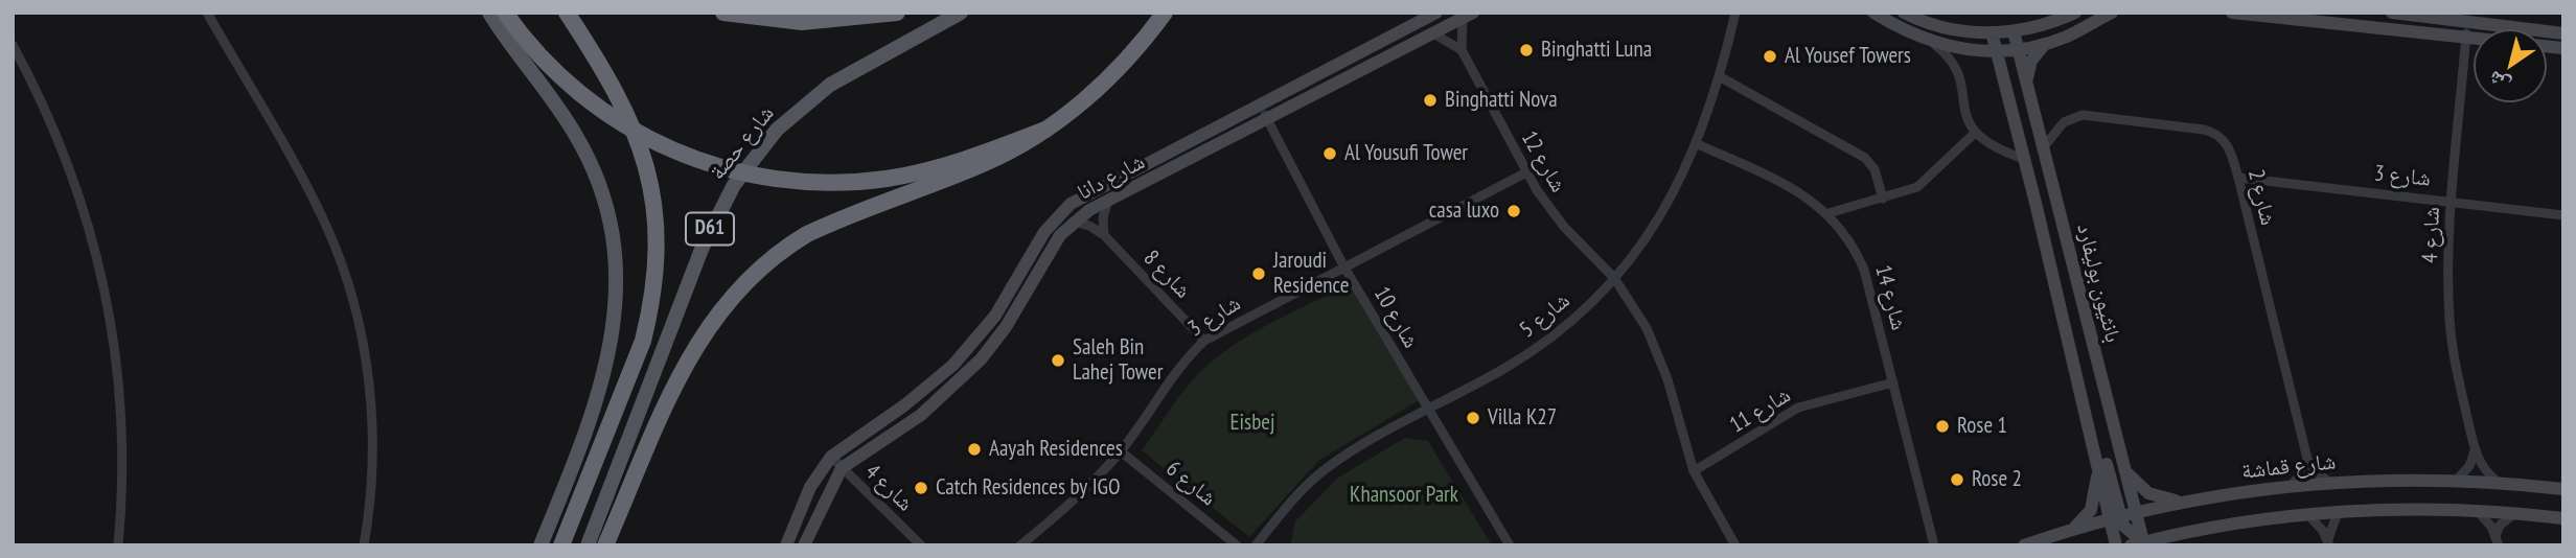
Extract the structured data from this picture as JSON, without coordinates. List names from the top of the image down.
{
  "streets": {
    "main road": ["شارع حصة", "D61"],
    "street": [
      "شارع 12",
      "شارع 3",
      "شارع دانا",
      "شارع 2",
      "شارع 4",
      "شارع 8",
      "بانثيون بوليفارد",
      "شارع 14",
      "شارع 5",
      "شارع 10",
      "شارع 11",
      "شارع قماشة",
      "شارع 6"
    ]
  },
  "crossings": [
    ["شارع 12", "شارع 3"],
    ["شارع 12", "شارع دانا"],
    ["شارع 12", "شارع 5"],
    ["شارع 12", "شارع 11"],
    ["شارع 3", "شارع 2"],
    ["شارع 3", "شارع 4"],
    ["شارع 3", "شارع 8"],
    ["شارع 3", "شارع 10"],
    ["شارع 3", "شارع 6"],
    ["شارع دانا", "شارع 4"],
    ["شارع دانا", "شارع 8"],
    ["شارع دانا", "شارع 10"],
    ["شارع 2", "بانثيون بوليفارد"],
    ["شارع 2", "شارع قماشة"],
    ["شارع 4", "شارع قماشة"],
    ["بانثيون بوليفارد", "شارع قماشة"],
    ["شارع 14", "شارع 5"],
    ["شارع 14", "شارع 11"],
    ["شارع 5", "شارع 10"]
  ],
  "parks": ["Eisbej", "Khansoor Park"],
  "places": [
    "Binghatti Luna",
    "Al Yousef Towers",
    "Binghatti Nova",
    "Al Yousufi Tower",
    "casa luxo",
    "Jaroudi Residence",
    "Saleh Bin Lahej Tower",
    "Villa K27",
    "Rose 1",
    "Aayah Residences",
    "Rose 2",
    "Catch Residences by IGO"
  ],
  "north": "bottom left"
}
